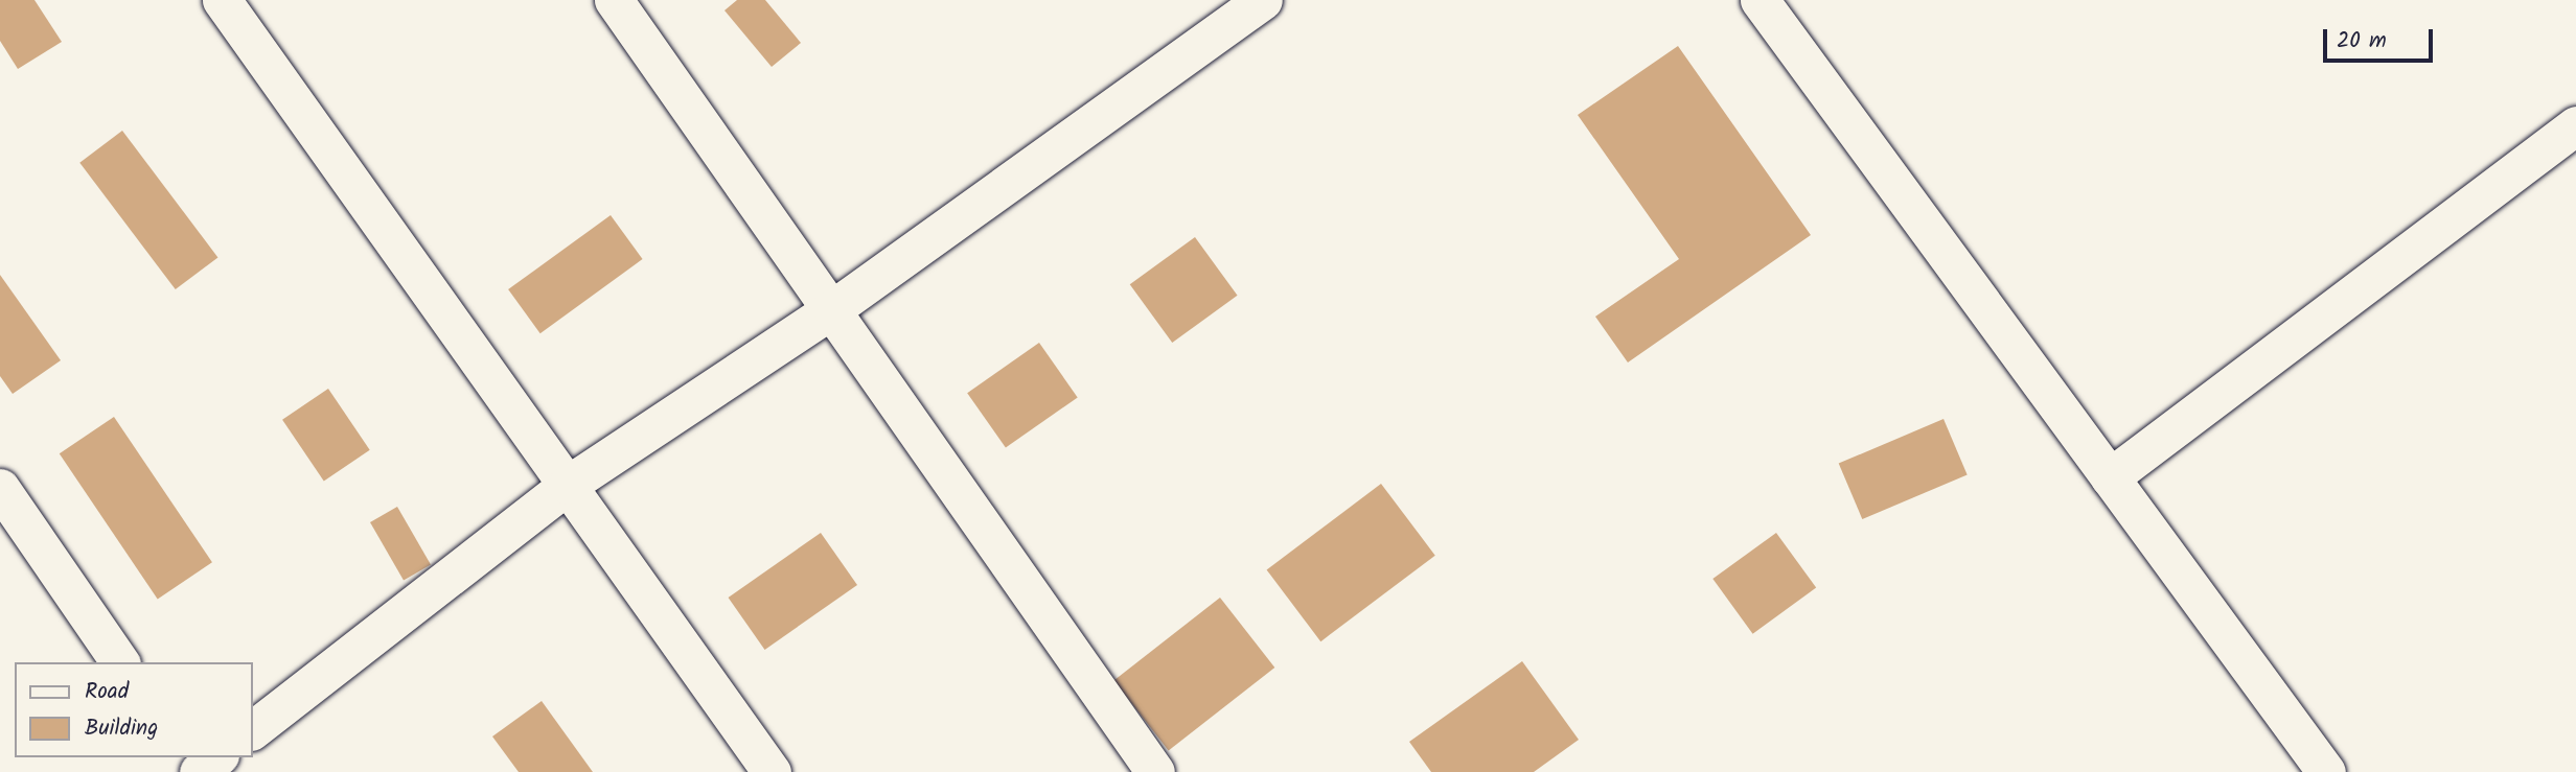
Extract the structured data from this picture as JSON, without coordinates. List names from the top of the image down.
{
  "legend": ["Road", "Building"],
  "scale_bar": "20 m"
}
